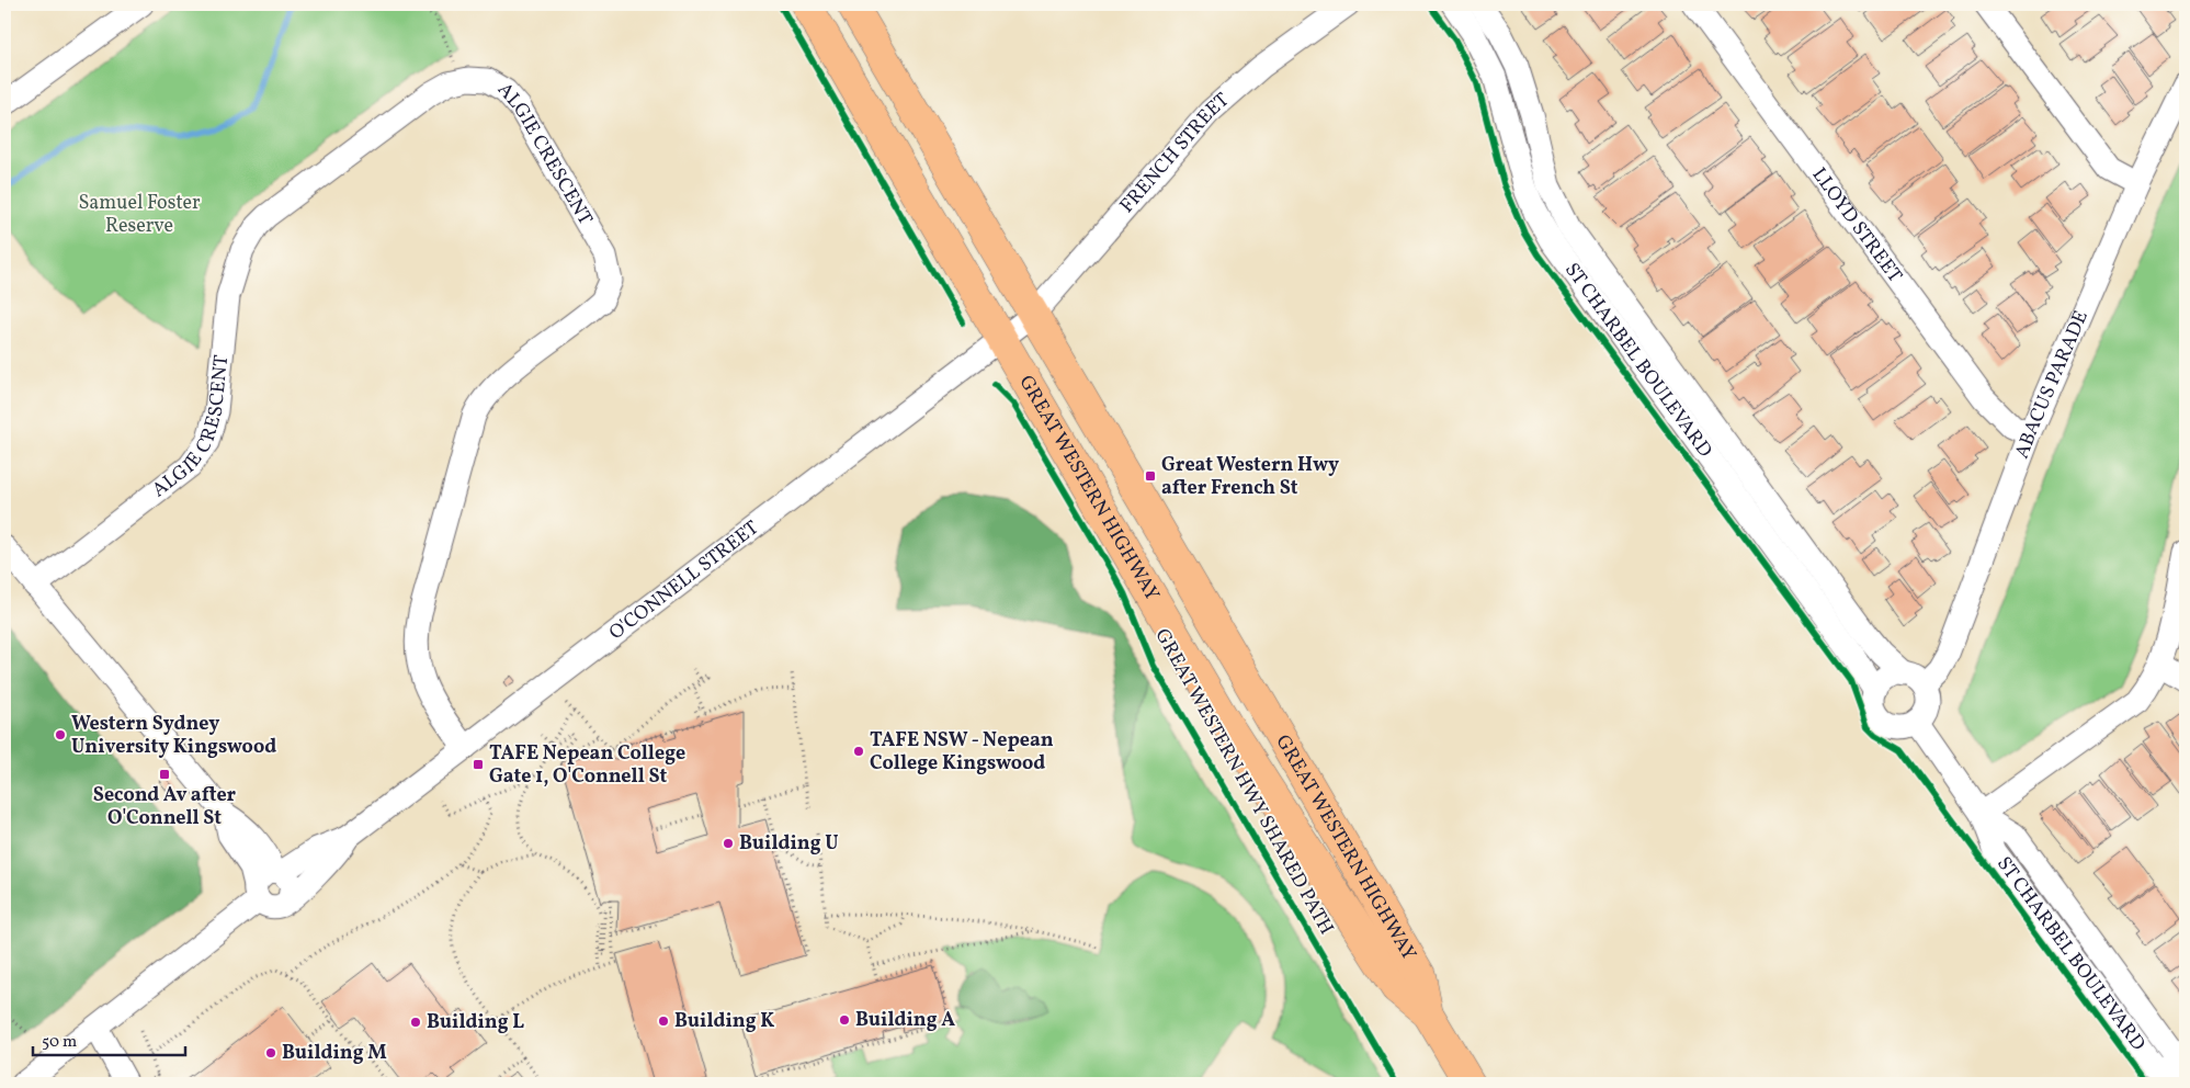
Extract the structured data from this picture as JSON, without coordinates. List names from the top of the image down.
{
  "streets": {
    "highway": ["GREAT WESTERN HIGHWAY"],
    "street": [
      "FRENCH STREET",
      "ALGIE CRESCENT",
      "LLOYD STREET",
      "ST CHARBEL BOULEVARD",
      "ABACUS PARADE",
      "O'CONNELL STREET"
    ],
    "cycle path": ["GREAT WESTERN HWY SHARED PATH"]
  },
  "crossings": [
    ["FRENCH STREET", "GREAT WESTERN HIGHWAY"],
    ["FRENCH STREET", "O'CONNELL STREET"],
    ["ALGIE CRESCENT", "O'CONNELL STREET"],
    ["LLOYD STREET", "ABACUS PARADE"],
    ["ST CHARBEL BOULEVARD", "ABACUS PARADE"],
    ["GREAT WESTERN HIGHWAY", "O'CONNELL STREET"]
  ],
  "parks": ["Samuel Foster Reserve"],
  "places": {
    "transit": ["Great Western Hwy after French St", "TAFE Nepean College Gate 1, O'Connell St", "Second Av after O'Connell St"],
    "other": [
      "Western Sydney University Kingswood",
      "TAFE NSW - Nepean College Kingswood",
      "Building U",
      "Building A",
      "Building K",
      "Building L",
      "Building M"
    ]
  },
  "scale_bar": "50 m"
}
